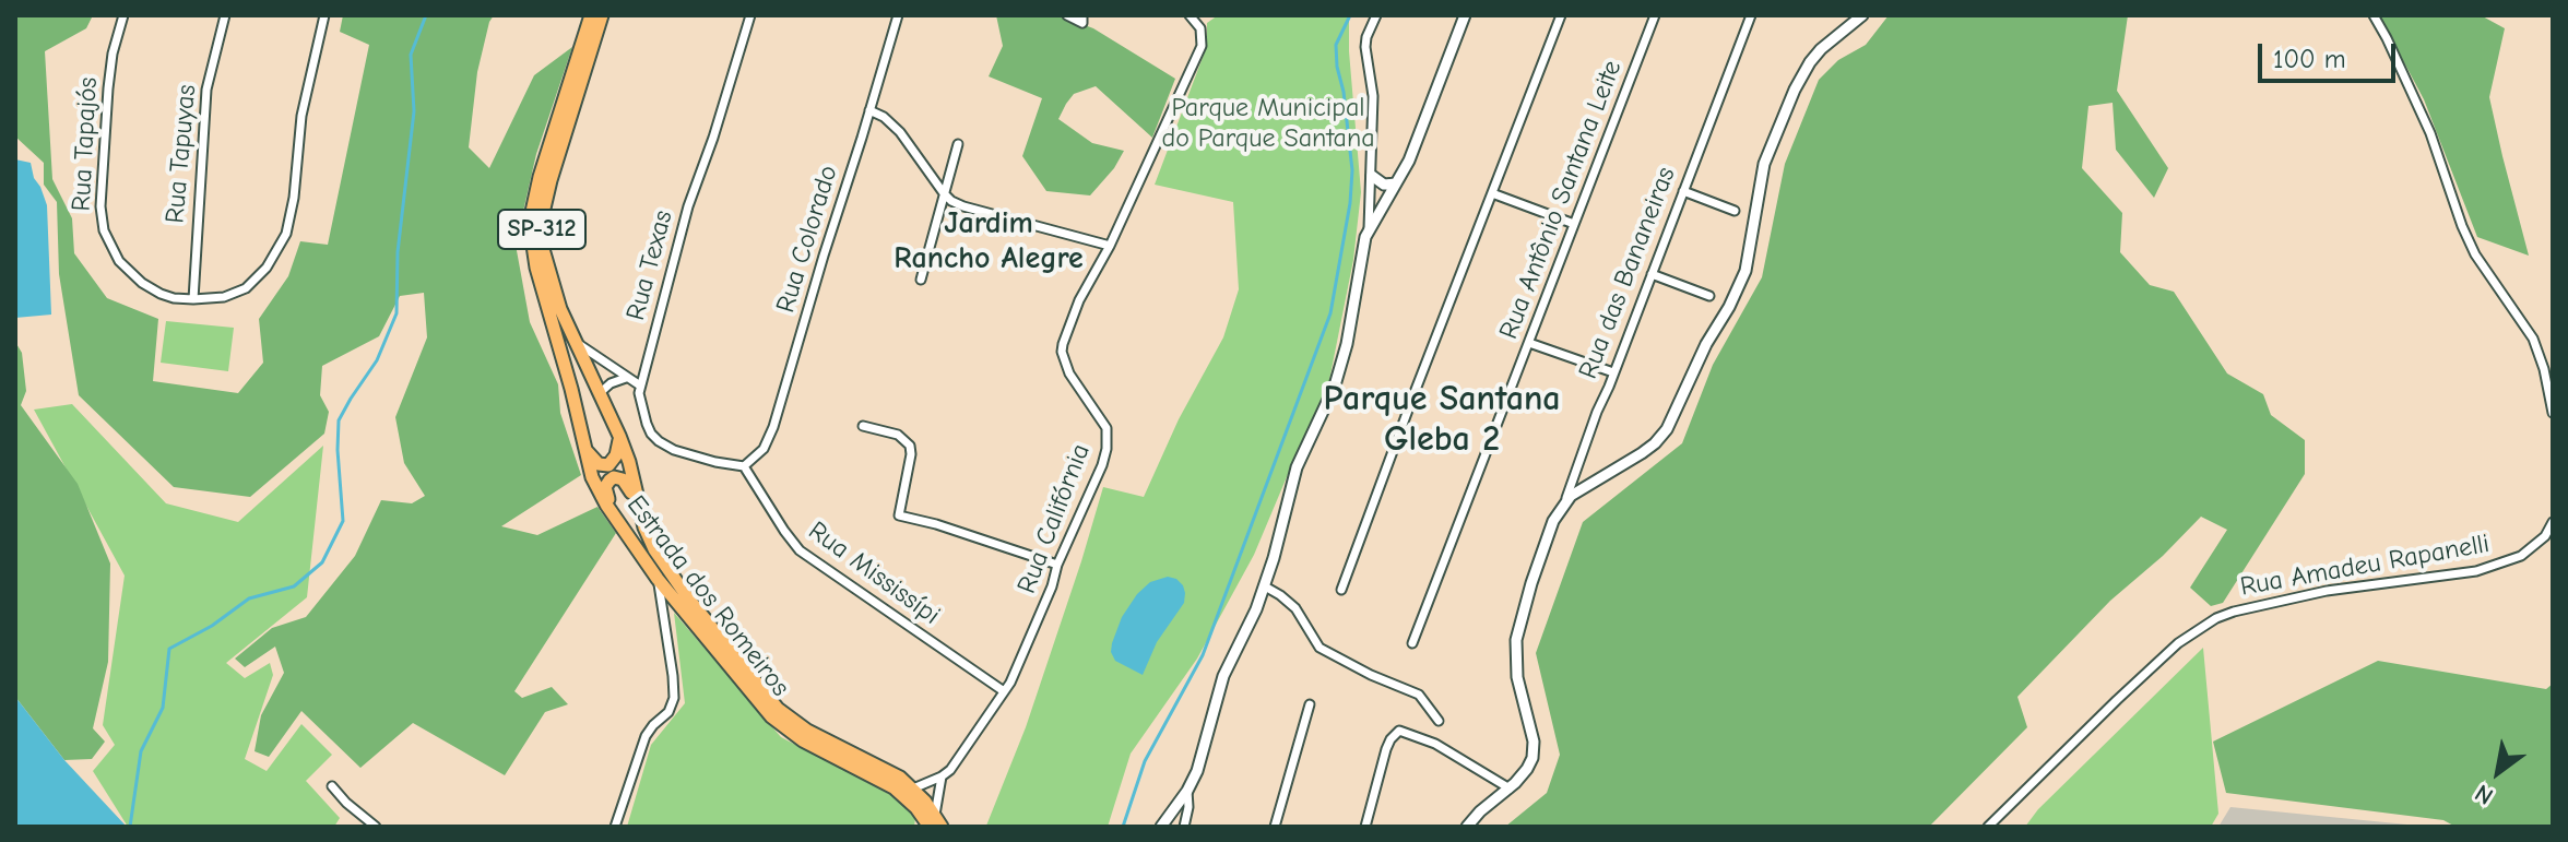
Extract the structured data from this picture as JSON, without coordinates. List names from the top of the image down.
{
  "streets": {
    "main road": ["SP-312", "Estrada dos Romeiros"],
    "street": [
      "Rua Tapajós",
      "Rua Tapuyas",
      "Rua Antônio Santana Leite",
      "Rua Colorado",
      "Rua Texas",
      "Rua das Bananeiras",
      "Rua Califórnia",
      "Rua Amadeu Rapanelli",
      "Rua Mississípi"
    ]
  },
  "crossings": [
    ["Rua Tapajós", "Rua Tapuyas"],
    ["Rua Colorado", "Rua Texas"],
    ["Rua Colorado", "Rua Mississípi"],
    ["Rua Texas", "Rua Mississípi"],
    ["Rua Califórnia", "Rua Mississípi"],
    ["Rua Califórnia", "Estrada dos Romeiros"]
  ],
  "districts": ["Jardim Rancho Alegre", "Parque Santana Gleba 2"],
  "parks": ["Parque Municipal do Parque Santana"],
  "scale_bar": "100 m",
  "north": "bottom left"
}
